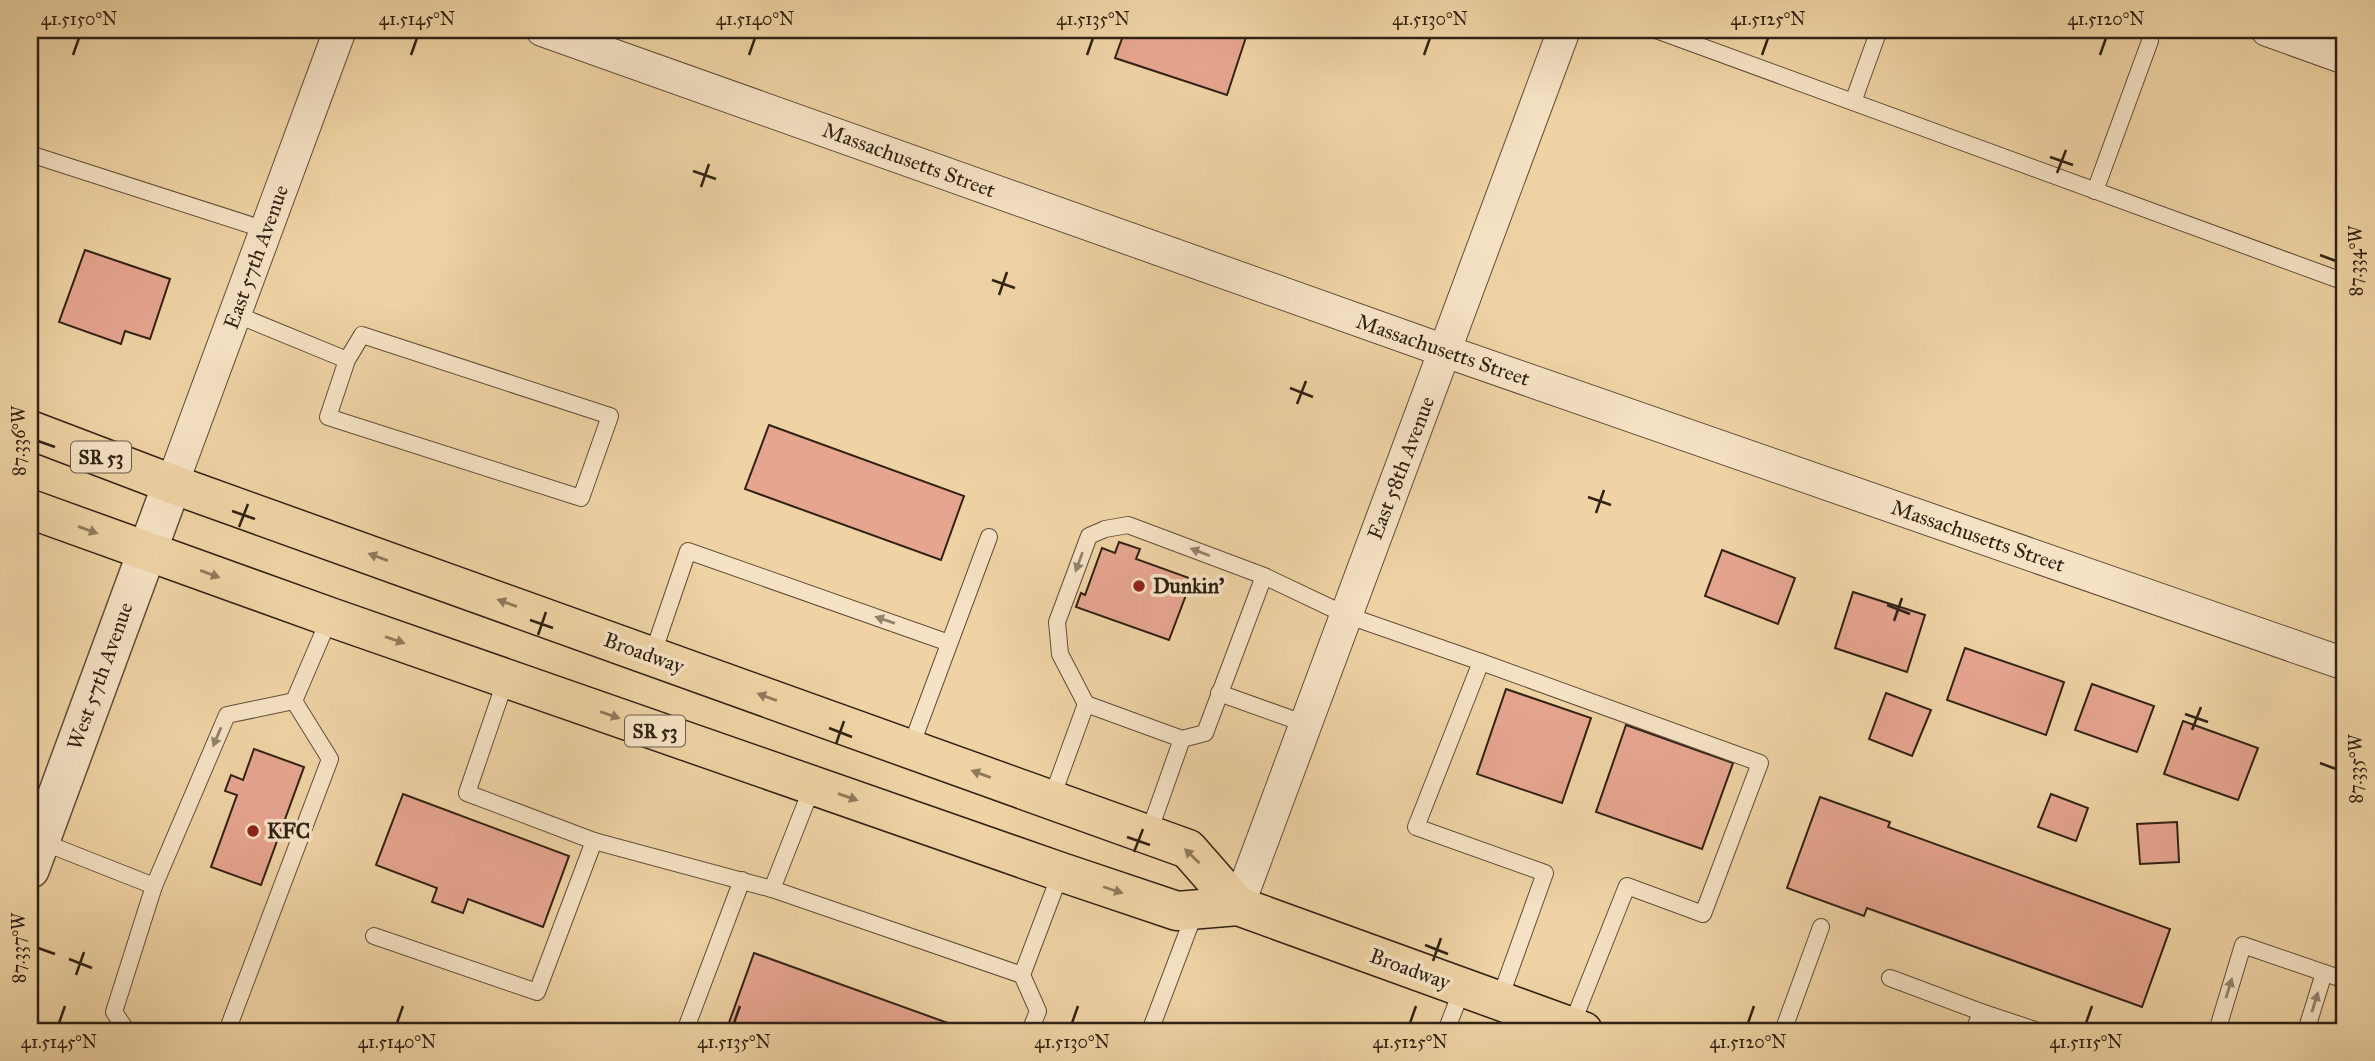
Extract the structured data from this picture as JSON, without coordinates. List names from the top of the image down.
{
  "streets": {
    "main road": ["SR 53", "Broadway"],
    "street": [
      "Massachusetts Street",
      "East 57th Avenue",
      "East 58th Avenue",
      "West 57th Avenue"
    ]
  },
  "crossings": [
    ["Massachusetts Street", "East 58th Avenue"],
    ["East 57th Avenue", "Broadway"],
    ["East 57th Avenue", "West 57th Avenue"],
    ["East 58th Avenue", "Broadway"],
    ["Broadway", "West 57th Avenue"]
  ],
  "places": ["Dunkin'", "KFC"],
  "coordinates": [
    "41.5150°N",
    "41.5145°N",
    "41.5140°N",
    "41.5135°N",
    "41.5130°N",
    "41.5125°N",
    "41.5120°N",
    "87.334°W",
    "87.336°W",
    "87.335°W",
    "87.337°W",
    "41.5115°N"
  ]
}
